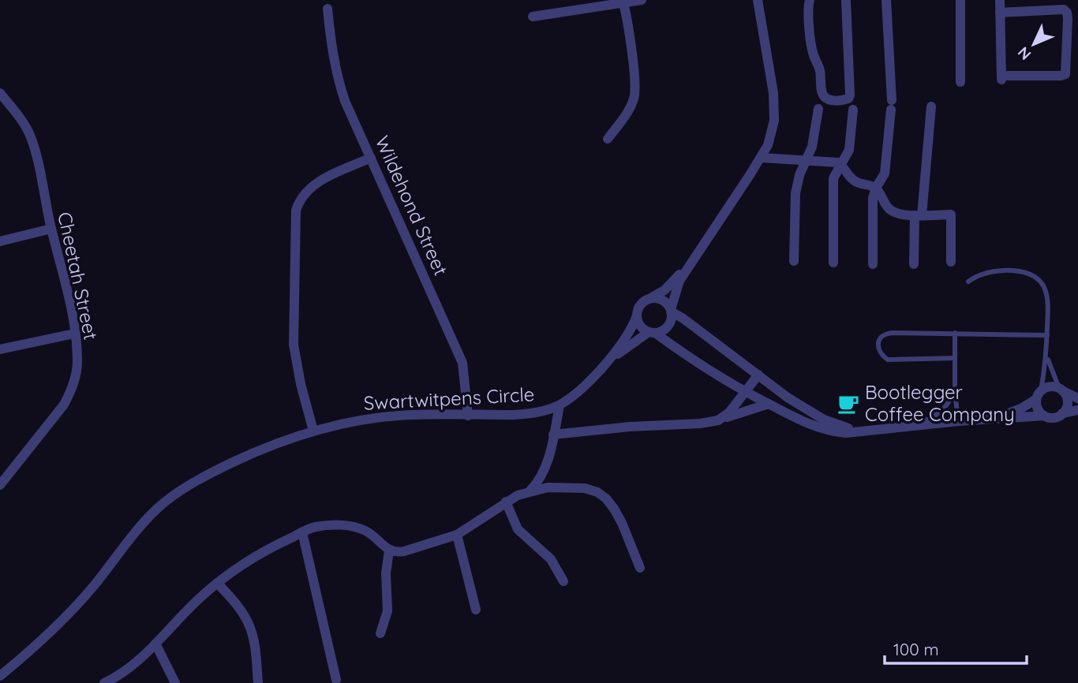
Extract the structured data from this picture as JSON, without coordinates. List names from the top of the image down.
{
  "streets": {
    "street": ["Wildehond Street", "Cheetah Street", "Swartwitpens Circle"]
  },
  "crossings": [
    ["Wildehond Street", "Swartwitpens Circle"]
  ],
  "places": {
    "cafe": ["Bootlegger Coffee Company"]
  },
  "scale_bar": "100 m",
  "north": "bottom left"
}
